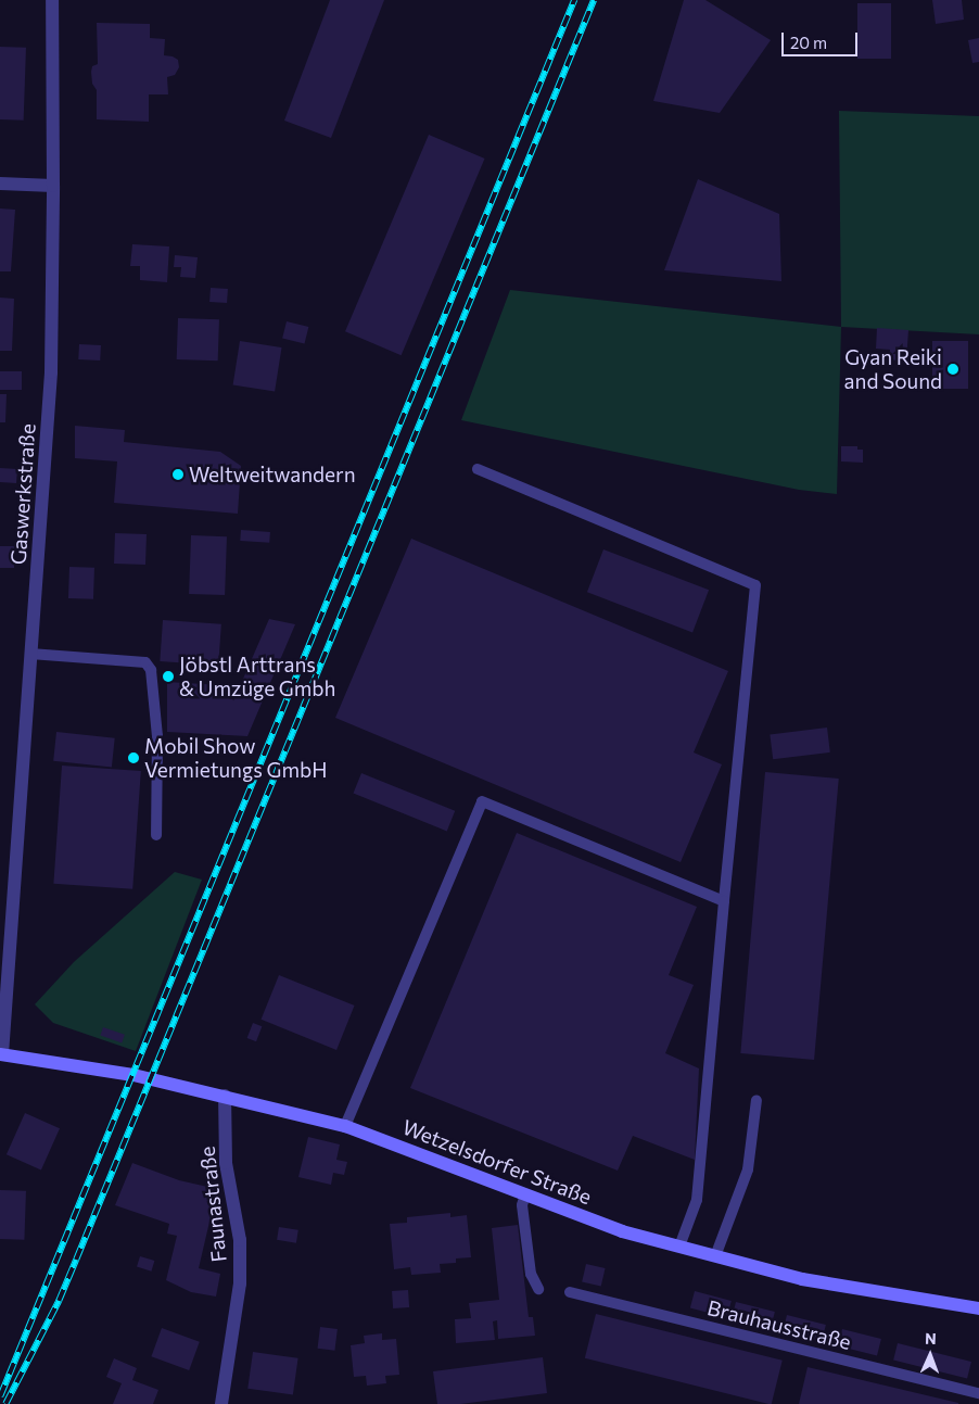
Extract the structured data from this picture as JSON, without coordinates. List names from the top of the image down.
{
  "streets": {
    "main road": ["Wetzelsdorfer Straße"],
    "street": ["Gaswerkstraße", "Faunastraße"],
    "lane": ["Brauhausstraße"]
  },
  "crossings": [
    ["Gaswerkstraße", "Wetzelsdorfer Straße"],
    ["Wetzelsdorfer Straße", "Faunastraße"]
  ],
  "places": [
    "Gyan Reiki and Sound",
    "Weltweitwandern",
    "Jöbstl Arttrans & Umzüge Gmbh",
    "Mobil Show Vermietungs GmbH"
  ],
  "scale_bar": "20 m",
  "north": "top"
}
